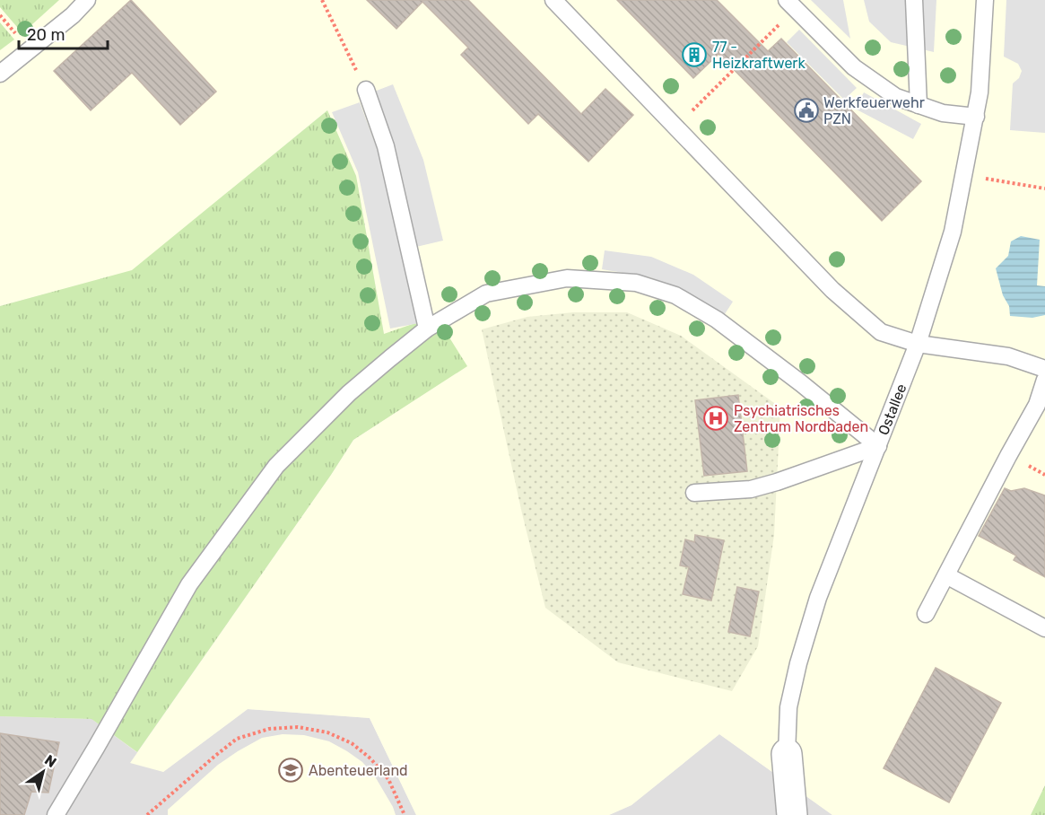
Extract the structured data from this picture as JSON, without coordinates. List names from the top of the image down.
{
  "streets": {
    "street": ["Ostallee"]
  },
  "places": {
    "building": ["77 - Heizkraftwerk"],
    "public building": ["Werkfeuerwehr PZN"],
    "hospital": ["Psychiatrisches Zentrum Nordbaden"],
    "school or university": ["Abenteuerland"]
  },
  "scale_bar": "20 m",
  "north": "top right"
}
